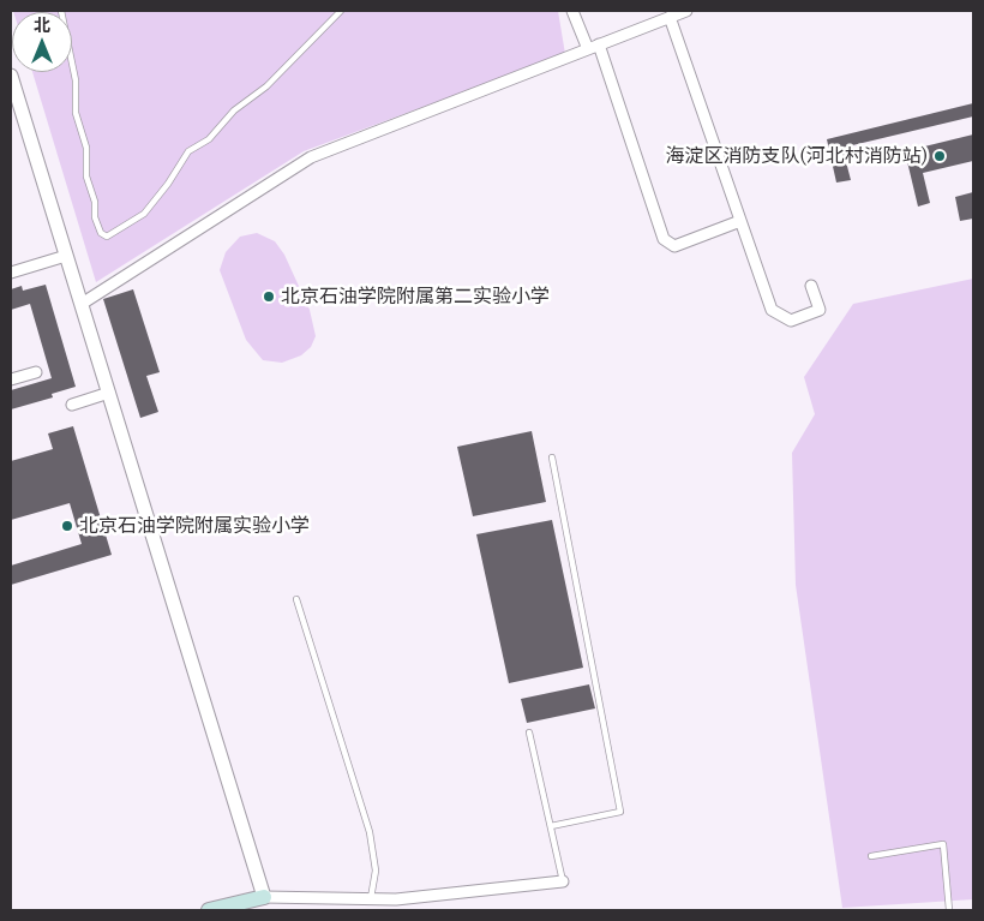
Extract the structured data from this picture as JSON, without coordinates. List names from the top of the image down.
{
  "places": ["海淀区消防支队(河北村消防站)", "北京石油学院附属第二实验小学", "北京石油学院附属实验小学"],
  "north": "top"
}
